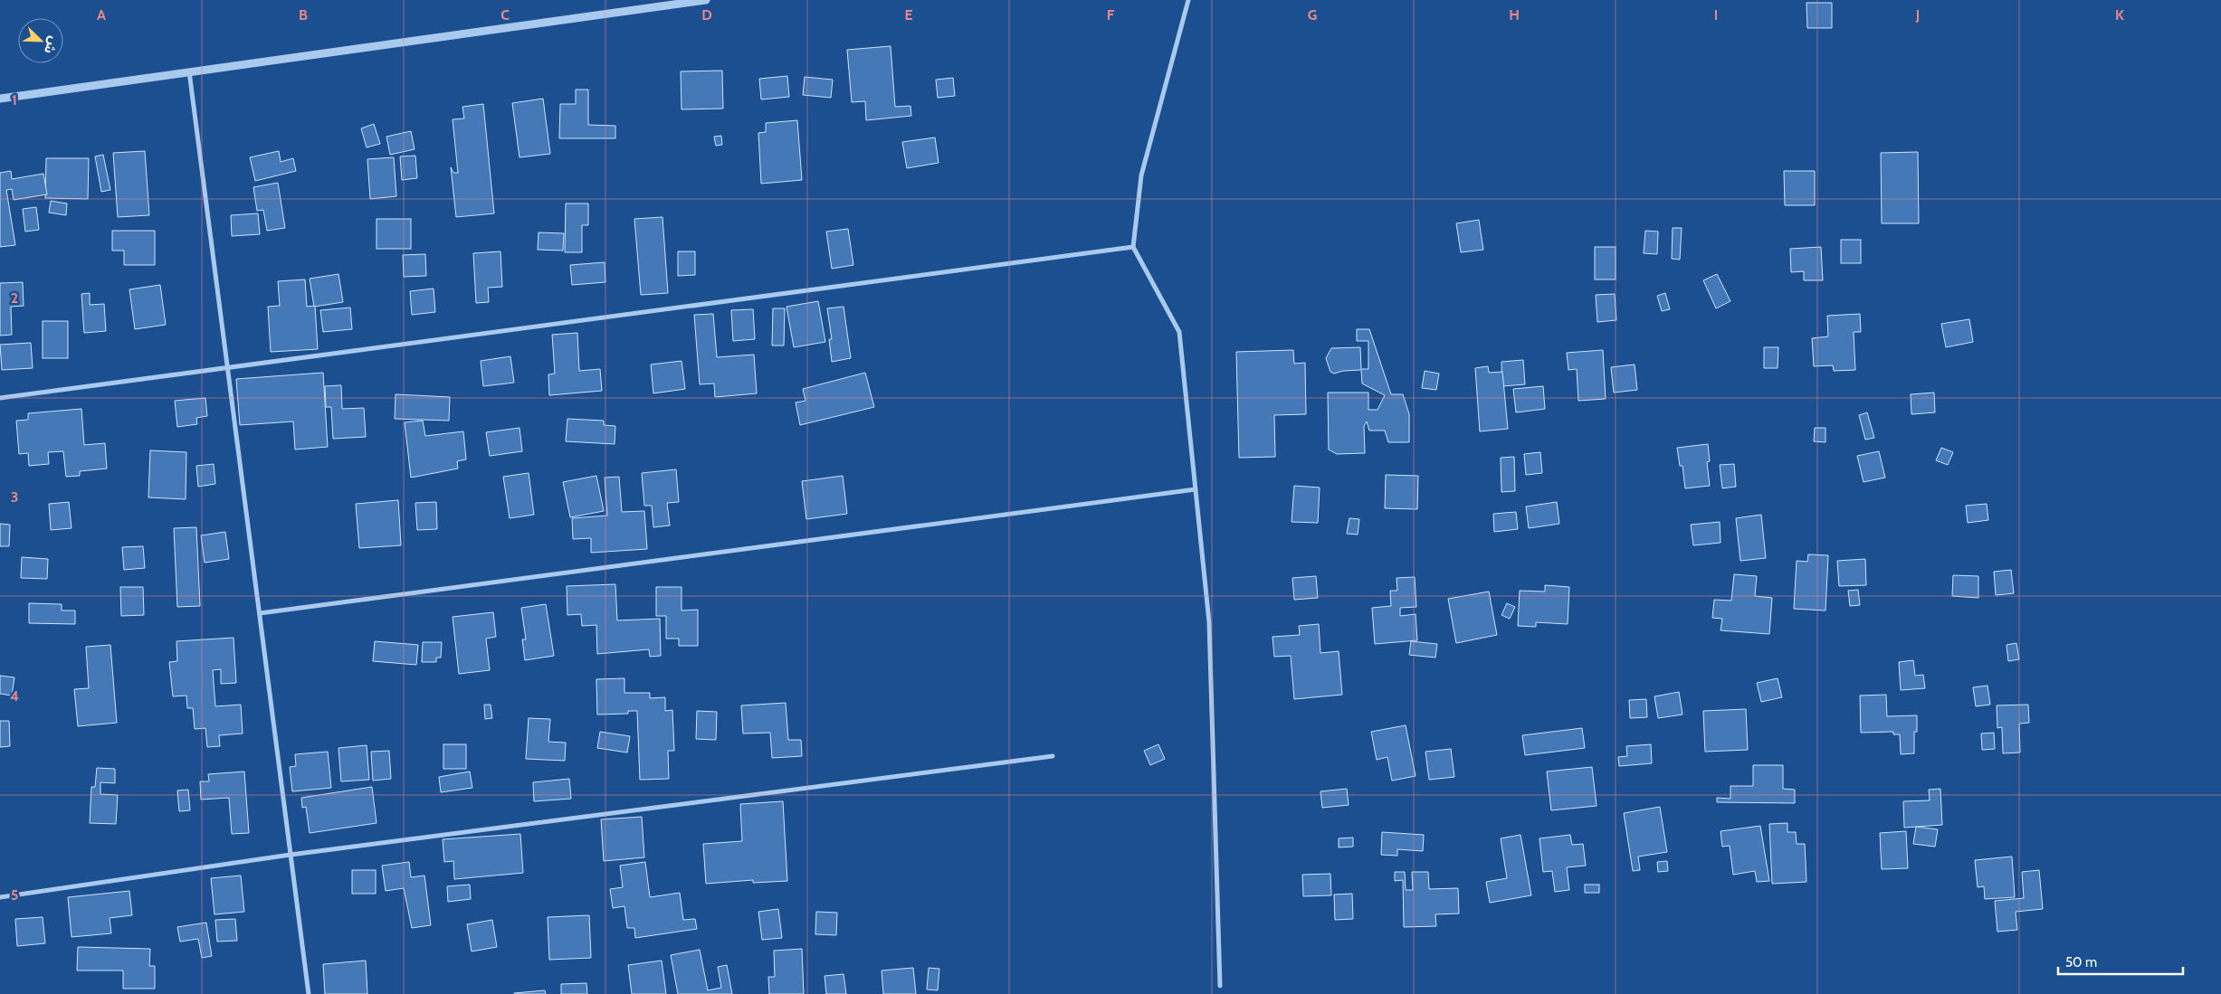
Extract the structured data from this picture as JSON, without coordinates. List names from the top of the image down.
{
  "scale_bar": "50 m",
  "north": "bottom right",
  "grid": {
    "columns": [
      "A",
      "B",
      "C",
      "D",
      "E",
      "F",
      "G",
      "H",
      "I",
      "J",
      "K"
    ],
    "rows": [
      "1",
      "2",
      "3",
      "4",
      "5"
    ]
  }
}
